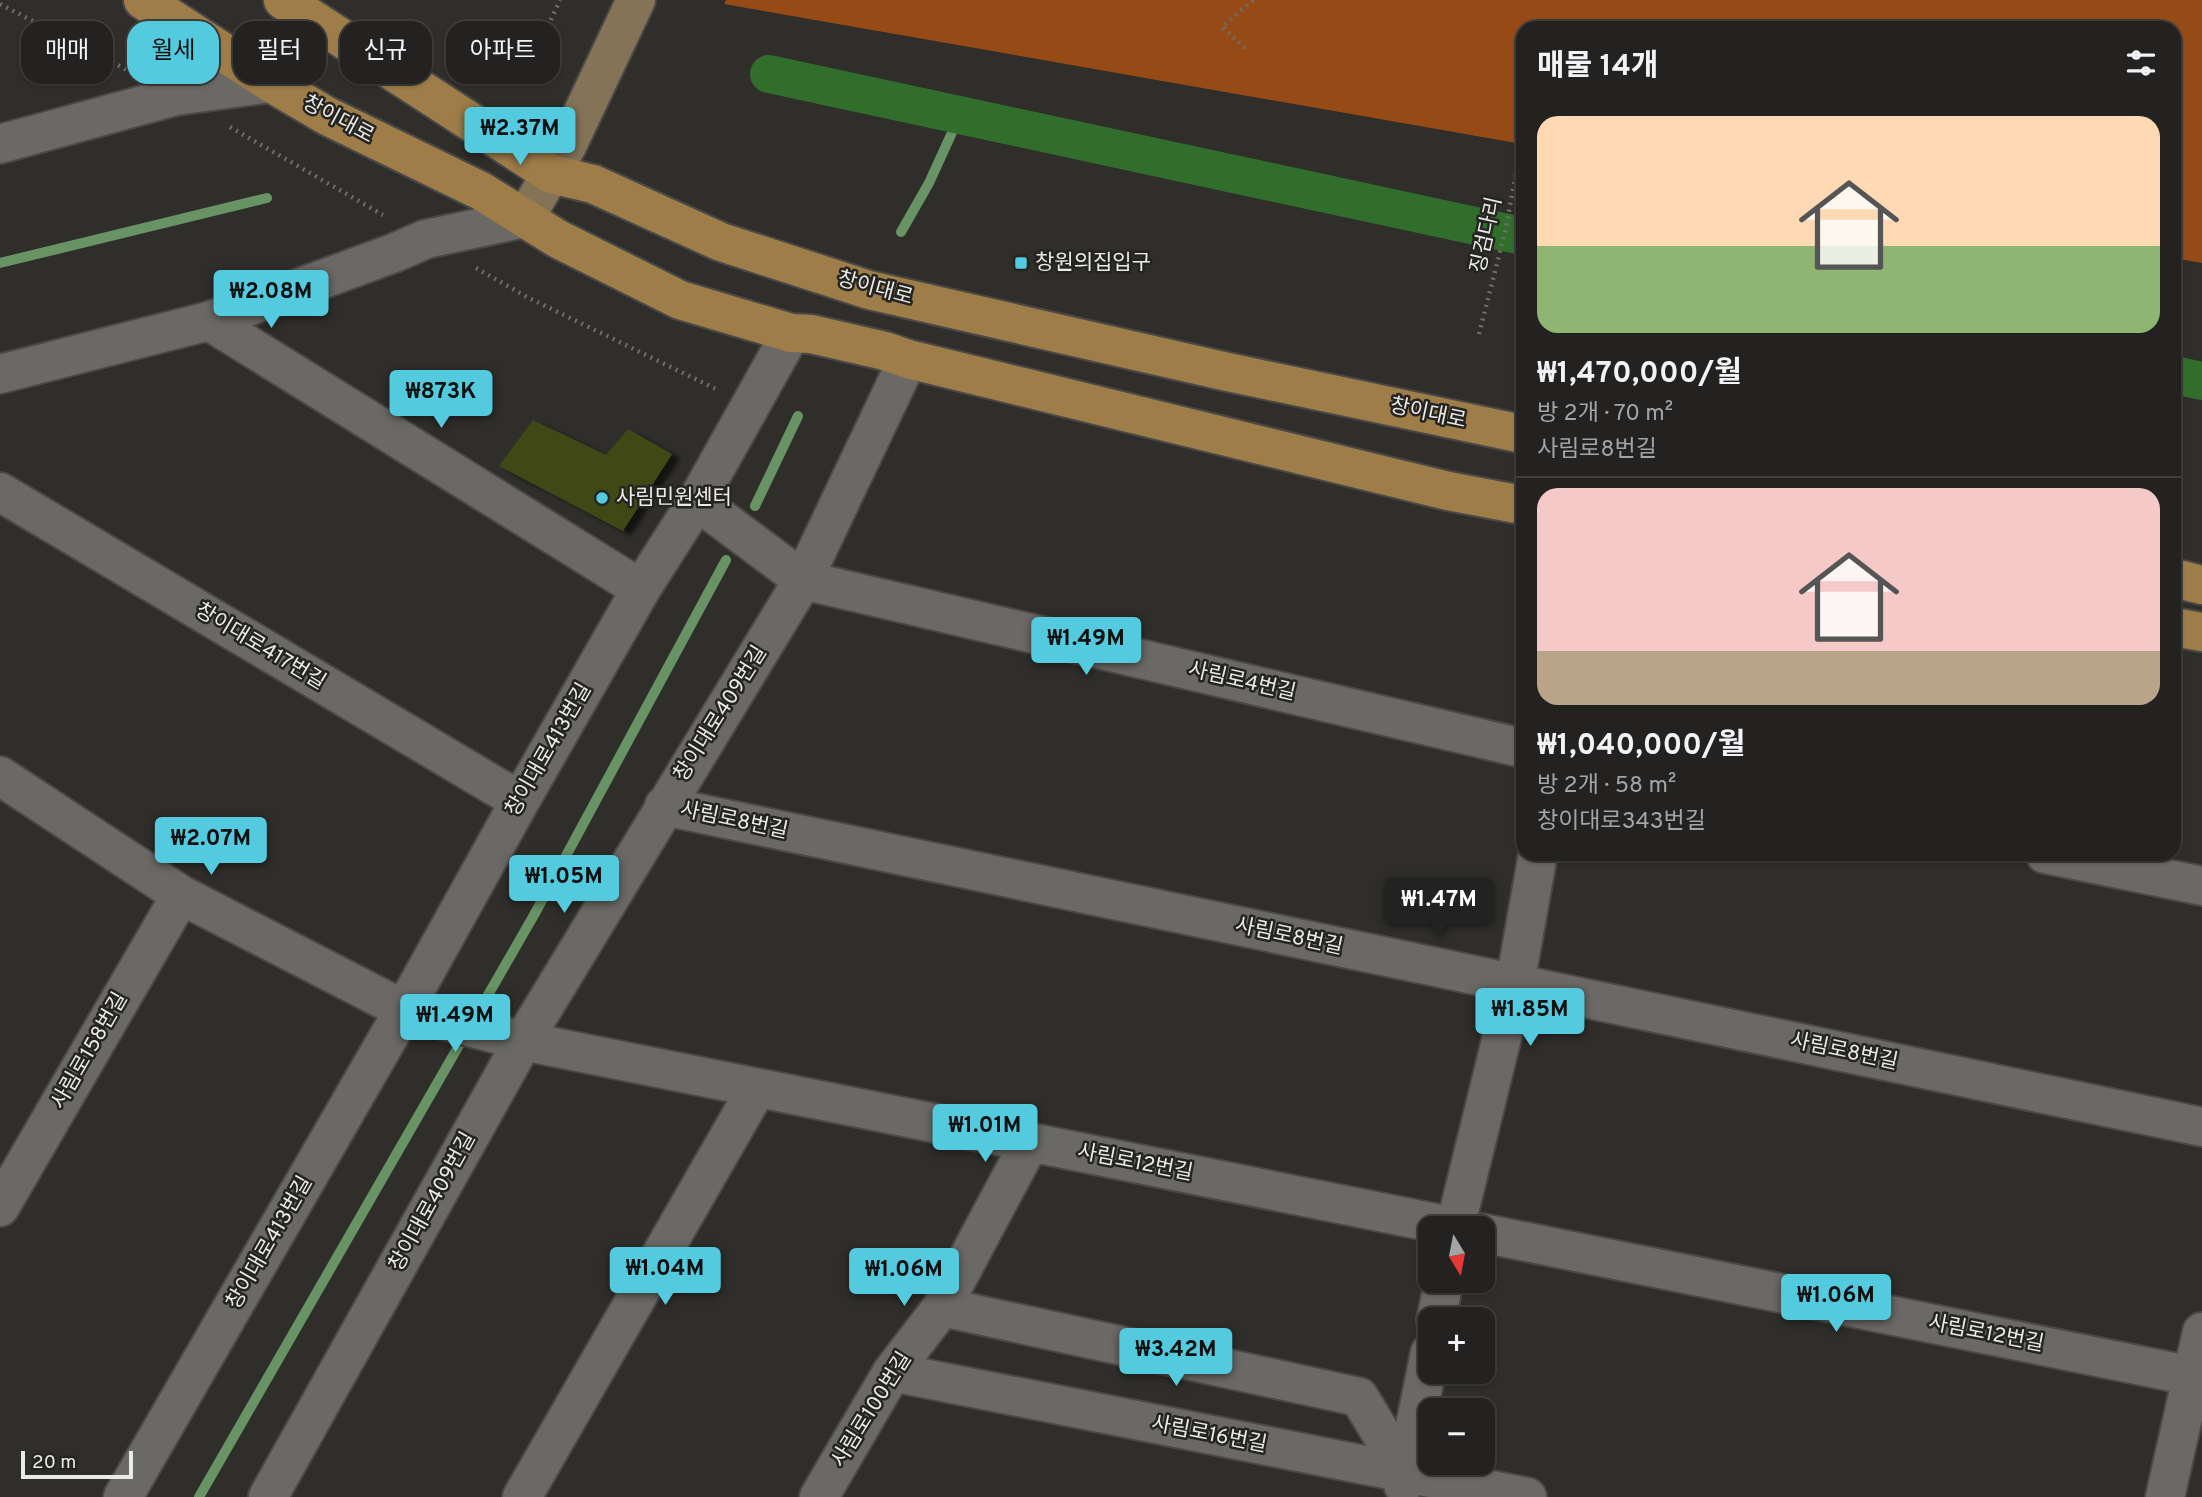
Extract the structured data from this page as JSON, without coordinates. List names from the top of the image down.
{
  "streets": {
    "main road": ["창이대로"],
    "street": [
      "창이대로417번길",
      "사림로4번길",
      "창이대로409번길",
      "창이대로413번길",
      "사림로8번길",
      "사림로158번길",
      "사림로12번길",
      "사림로100번길",
      "사림로16번길"
    ],
    "path": ["징검다리"]
  },
  "crossings": [
    ["창이대로", "창이대로409번길"],
    ["창이대로", "창이대로413번길"],
    ["창이대로417번길", "창이대로413번길"],
    ["사림로4번길", "창이대로409번길"],
    ["사림로4번길", "창이대로413번길"],
    ["창이대로409번길", "사림로8번길"],
    ["창이대로409번길", "사림로12번길"],
    ["창이대로413번길", "사림로12번길"],
    ["사림로12번길", "사림로100번길"],
    ["사림로100번길", "사림로16번길"]
  ],
  "places": {
    "transit": ["창원의집입구"],
    "other": ["사림민원센터"]
  },
  "scale_bar": "20 m",
  "north": "bottom",
  "page": {
    "chip": [
      "매매",
      "월세",
      "필터",
      "신규",
      "아파트"
    ],
    "heading": "매물 14개",
    "list": [
      {
        "name": "₩1,470,000/월",
        "note": "방 2개 · 70 m² · 사림로8번길"
      },
      {
        "name": "₩1,040,000/월",
        "note": "방 2개 · 58 m² · 창이대로343번길"
      }
    ],
    "price": [
      "₩2.37M",
      "₩2.08M",
      "₩873K",
      "₩1.49M",
      "₩2.07M",
      "₩1.05M",
      "₩1.47M",
      "₩1.85M",
      "₩1.49M",
      "₩1.01M",
      "₩1.04M",
      "₩1.06M",
      "₩1.06M",
      "₩3.42M"
    ],
    "map_buttons": ["+", "−"],
    "scale": "20 m"
  }
}
